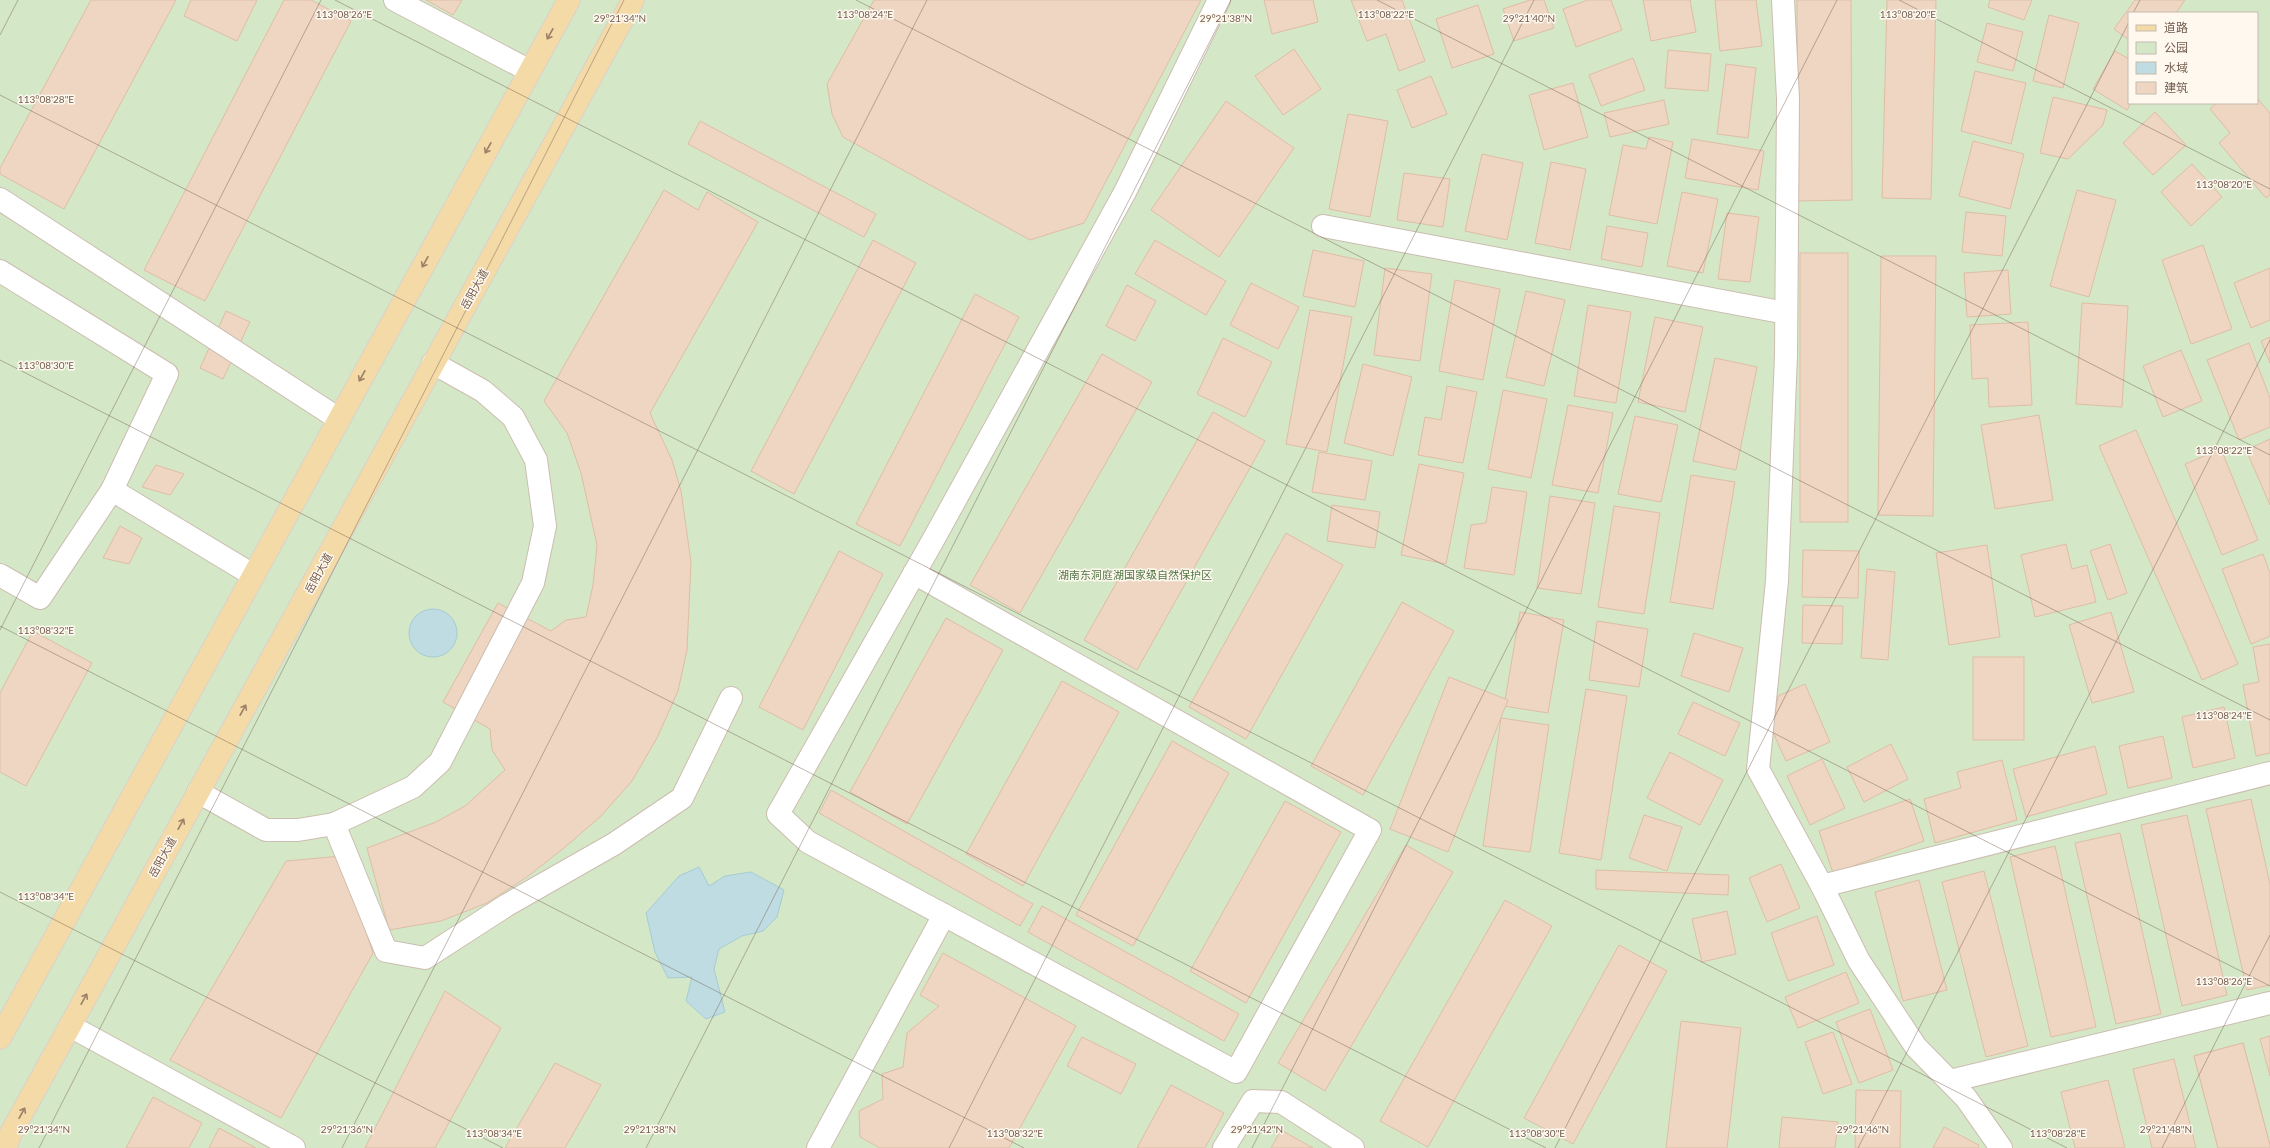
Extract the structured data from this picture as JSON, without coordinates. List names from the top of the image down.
{
  "streets": {
    "main road": ["岳阳大道"]
  },
  "parks": ["湖南东洞庭湖国家级自然保护区"],
  "legend": [
    "道路",
    "公园",
    "水域",
    "建筑"
  ],
  "coordinates": [
    "113°08'26\"E",
    "113°08'24\"E",
    "113°08'22\"E",
    "113°08'20\"E",
    "29°21'34\"N",
    "29°21'38\"N",
    "29°21'40\"N",
    "113°08'28\"E",
    "113°08'30\"E",
    "113°08'32\"E",
    "113°08'34\"E",
    "29°21'36\"N",
    "29°21'42\"N",
    "29°21'46\"N",
    "29°21'48\"N"
  ]
}
